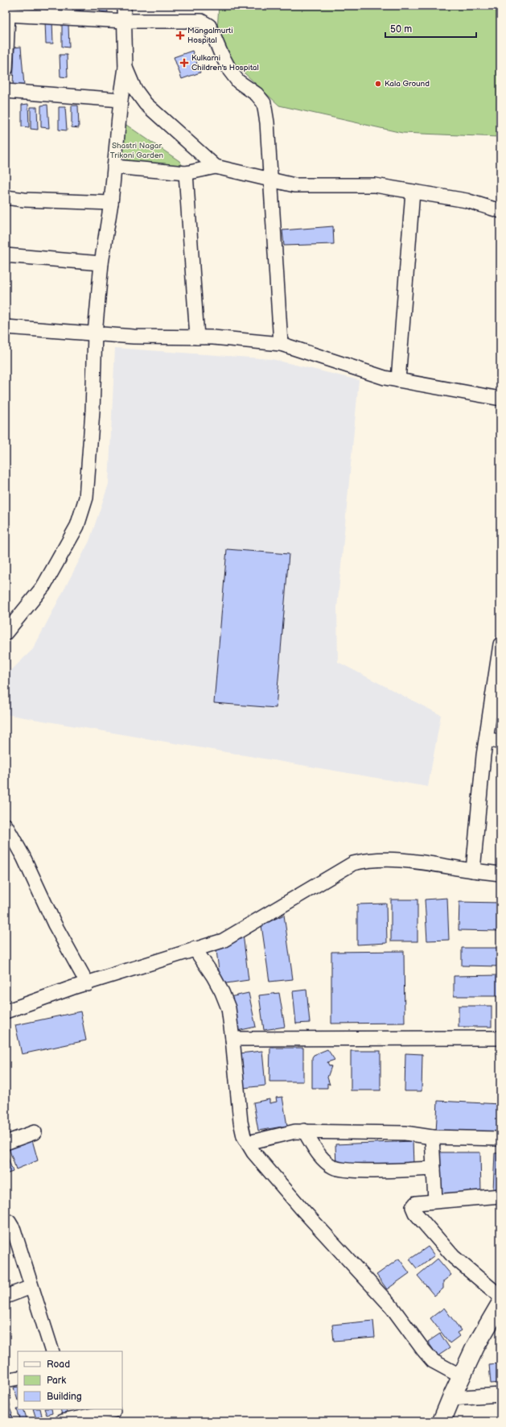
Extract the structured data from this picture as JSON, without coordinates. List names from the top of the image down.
{
  "parks": ["Shastri Nagar Trikoni Garden"],
  "places": {
    "health": ["Mangalmurti Hospital", "Kulkarni Children's Hospital"],
    "other": ["Kala Ground"]
  },
  "legend": ["Road", "Park", "Building"],
  "scale_bar": "50 m"
}
